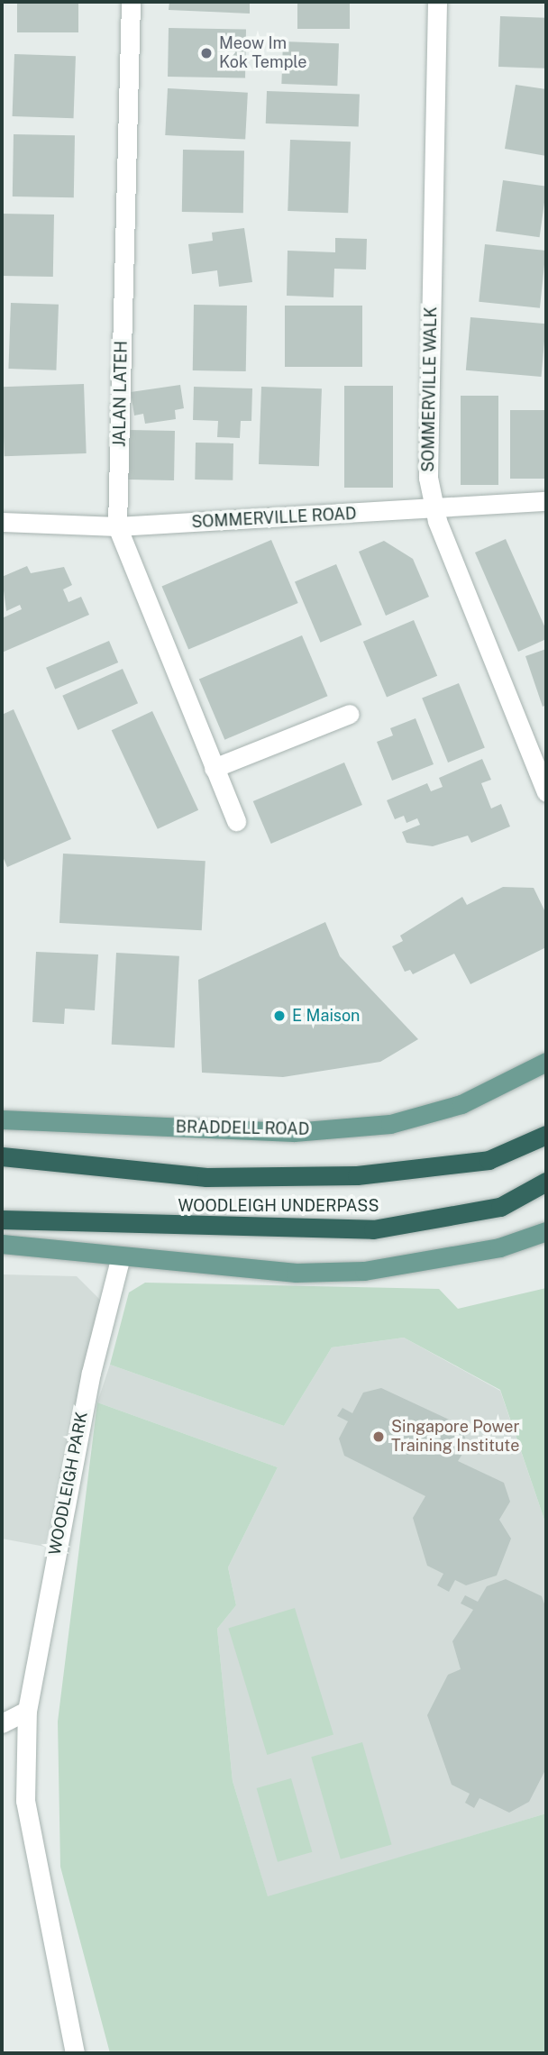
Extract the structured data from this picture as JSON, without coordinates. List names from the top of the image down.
{
  "streets": {
    "highway": ["WOODLEIGH UNDERPASS"],
    "main road": ["BRADDELL ROAD"],
    "street": [
      "SOMMERVILLE WALK",
      "JALAN LATEH",
      "SOMMERVILLE ROAD",
      "WOODLEIGH PARK"
    ]
  },
  "crossings": [
    ["SOMMERVILLE WALK", "SOMMERVILLE ROAD"],
    ["JALAN LATEH", "SOMMERVILLE ROAD"]
  ],
  "places": ["Meow Im Kok Temple", "E Maison", "Singapore Power Training Institute"]
}
